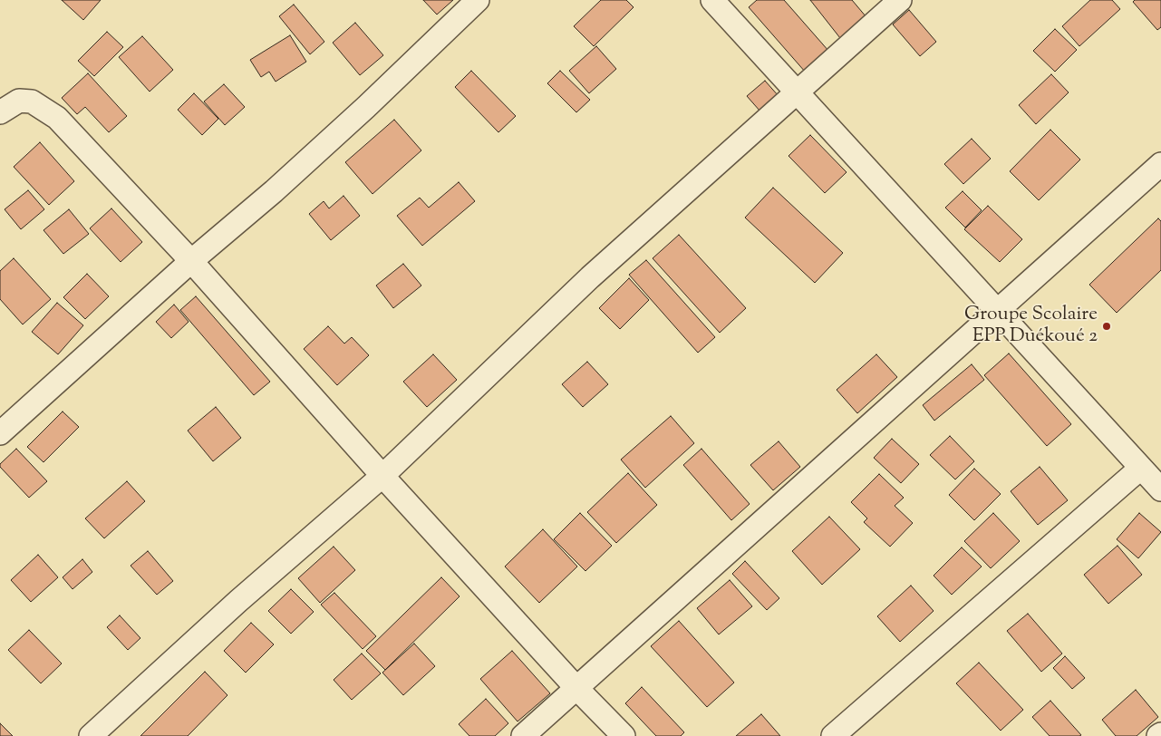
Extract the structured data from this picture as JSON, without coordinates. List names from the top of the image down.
{
  "places": ["Groupe Scolaire EPP Duékoué 2"]
}
